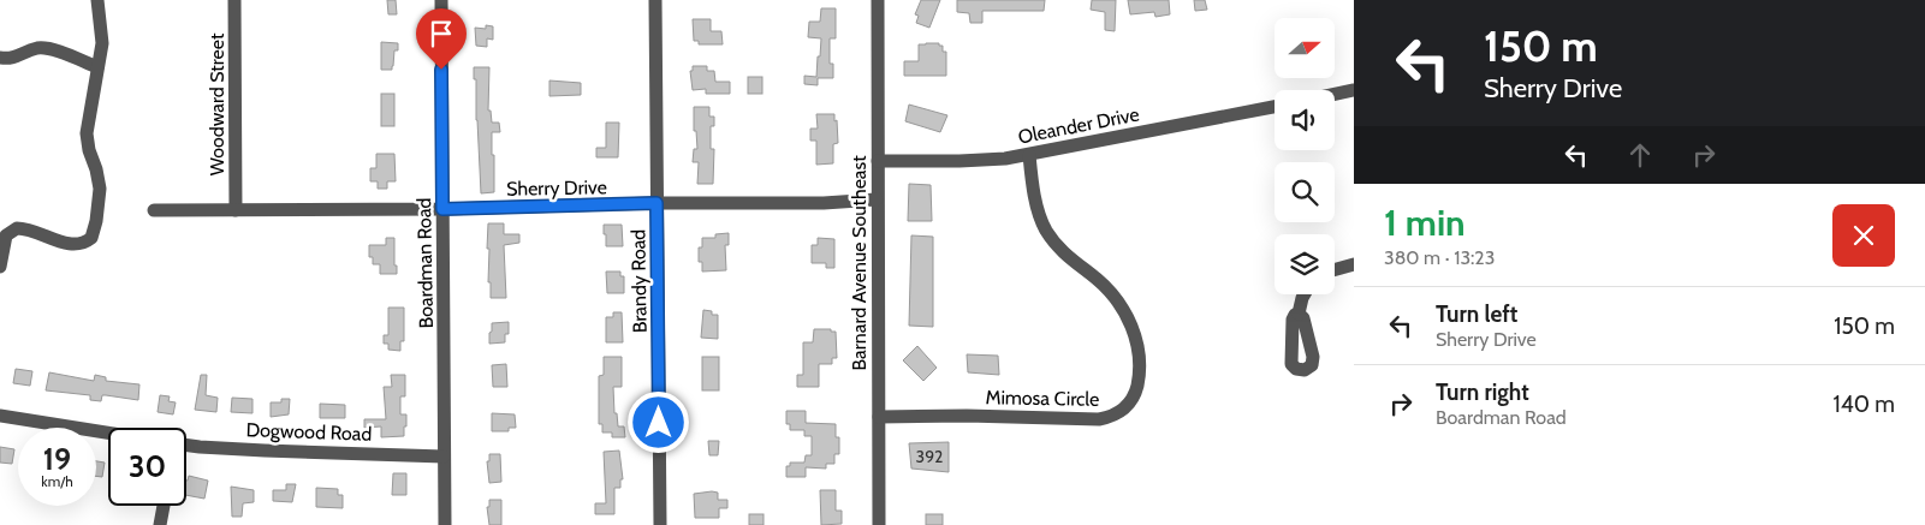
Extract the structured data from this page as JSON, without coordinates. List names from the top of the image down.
{
  "streets": {
    "street": [
      "Woodward Street",
      "Oleander Drive",
      "Sherry Drive",
      "Boardman Road",
      "Barnard Avenue Southeast",
      "Brandy Road",
      "Mimosa Circle",
      "Dogwood Road"
    ]
  },
  "crossings": [
    ["Woodward Street", "Sherry Drive"],
    ["Oleander Drive", "Barnard Avenue Southeast"],
    ["Oleander Drive", "Mimosa Circle"],
    ["Sherry Drive", "Boardman Road"],
    ["Sherry Drive", "Barnard Avenue Southeast"],
    ["Sherry Drive", "Brandy Road"],
    ["Boardman Road", "Dogwood Road"],
    ["Barnard Avenue Southeast", "Mimosa Circle"]
  ],
  "house_numbers": ["392"],
  "north": "right",
  "page": {
    "turn": ["150 m", "Sherry Drive"],
    "heading": ["1 min", "380 m · 13:23"],
    "list": [
      {
        "name": "Turn left",
        "note": "Sherry Drive",
        "value": "150 m"
      },
      {
        "name": "Turn right",
        "note": "Boardman Road",
        "value": "140 m"
      }
    ],
    "speed": "19 km/h",
    "limit": "30"
  }
}
